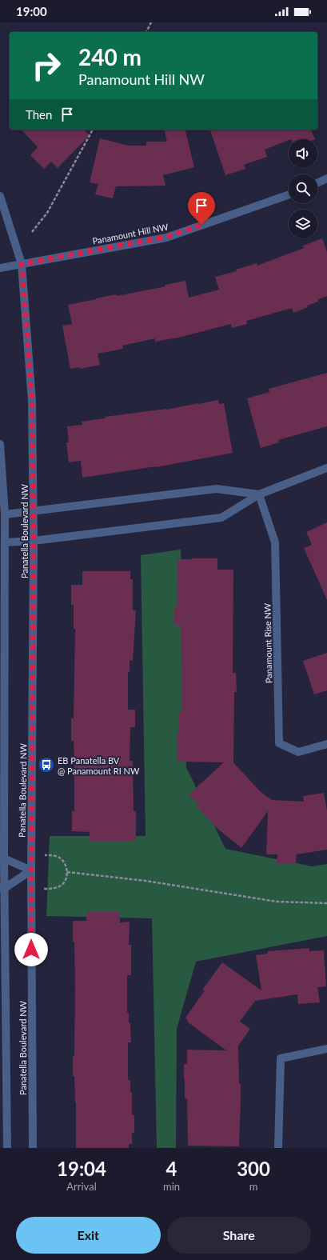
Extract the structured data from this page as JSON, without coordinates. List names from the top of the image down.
{
  "streets": {
    "street": ["Panamount Hill NW", "Panatella Boulevard NW", "Panamount Rise NW"]
  },
  "crossings": [
    ["Panamount Hill NW", "Panatella Boulevard NW"]
  ],
  "places": {
    "bus stop": ["EB Panatella BV @ Panamount RI NW"]
  },
  "page": {
    "status": "19:00",
    "turn": ["240 m", "Panamount Hill NW"],
    "then": "Then",
    "eta": [
      "19:04",
      "Arrival",
      "4",
      "min",
      "300",
      "m"
    ],
    "buttons": ["Exit", "Share"]
  }
}
